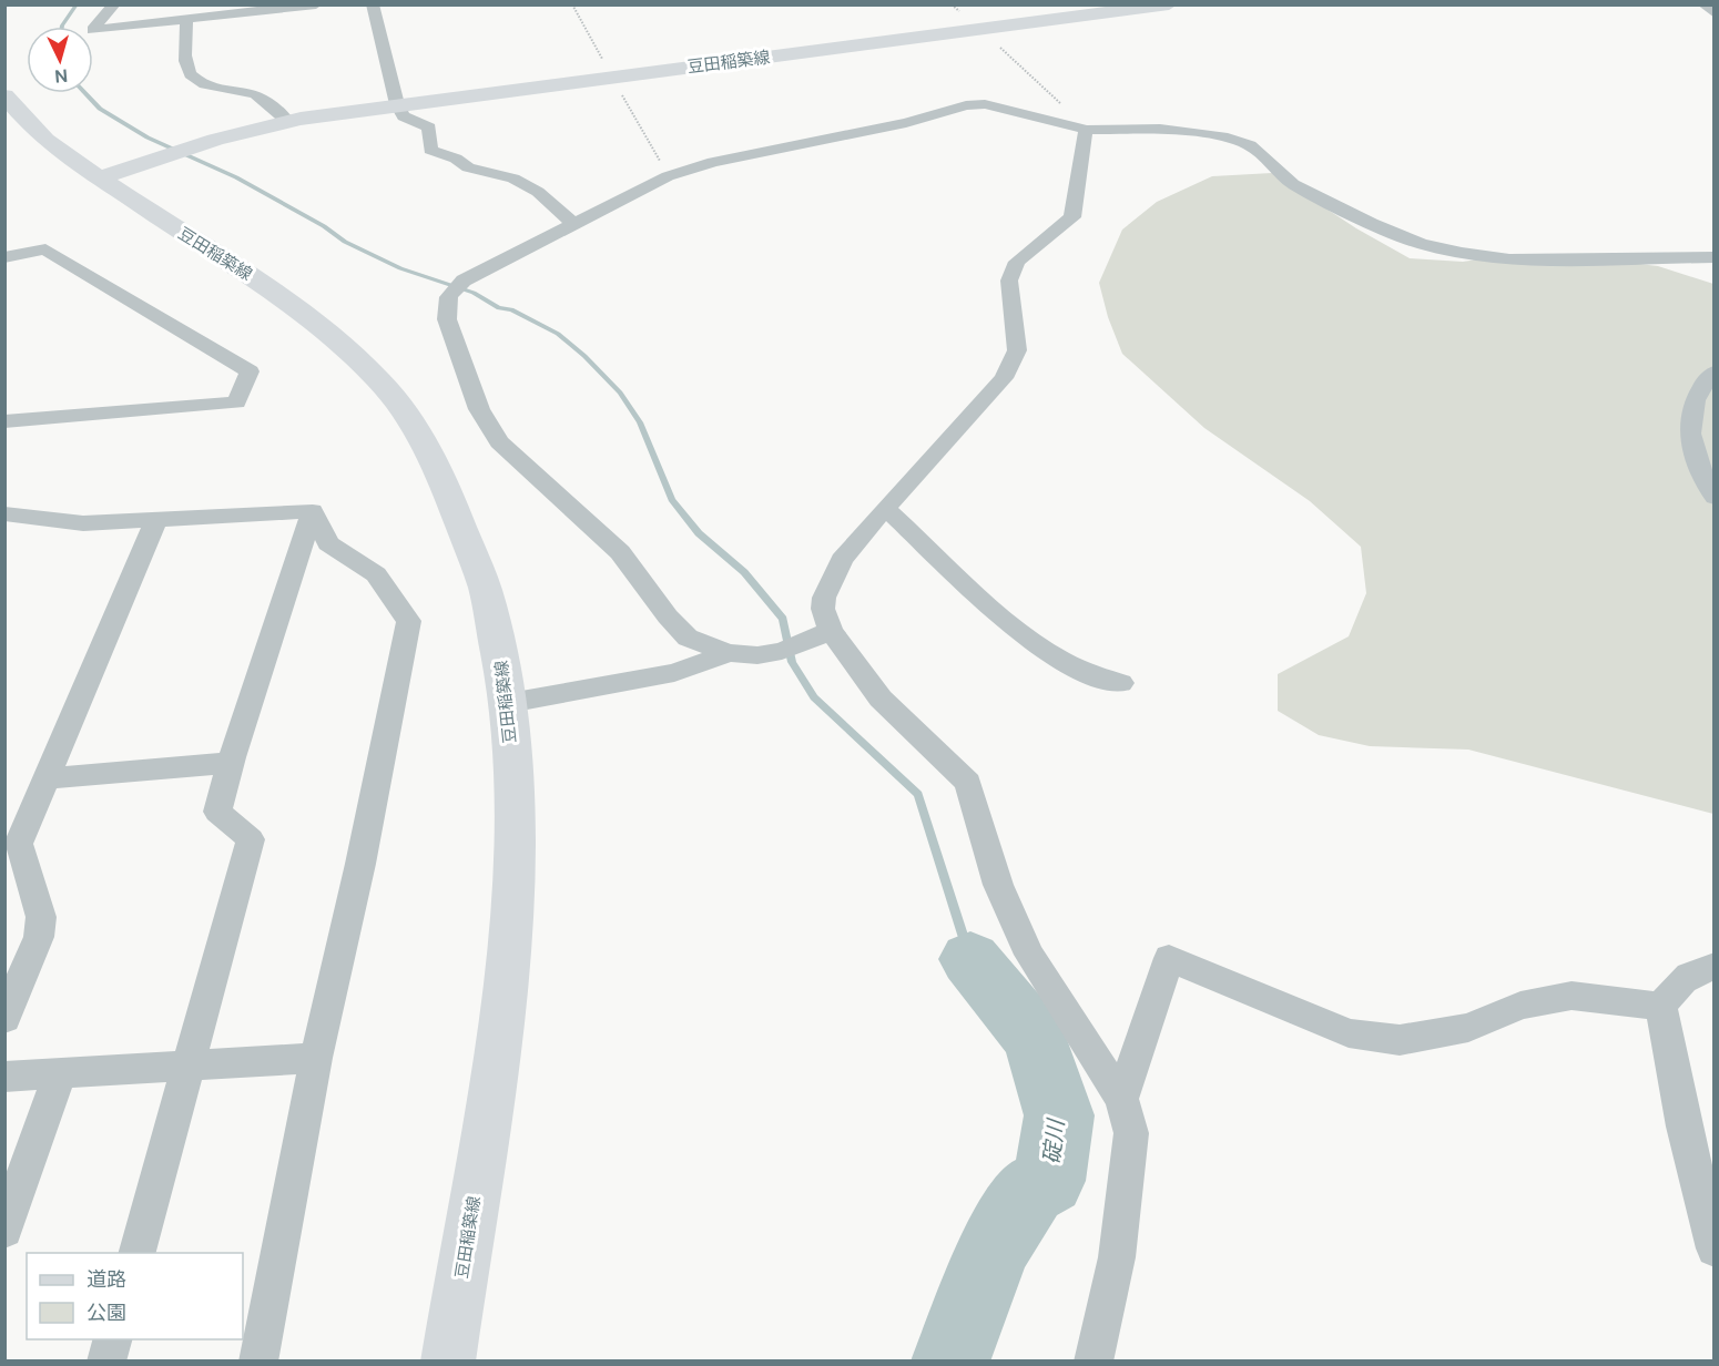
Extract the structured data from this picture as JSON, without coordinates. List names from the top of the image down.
{
  "streets": {
    "main road": ["豆田稲築線"]
  },
  "water": ["碇川"],
  "legend": ["道路", "公園"],
  "north": "bottom"
}
